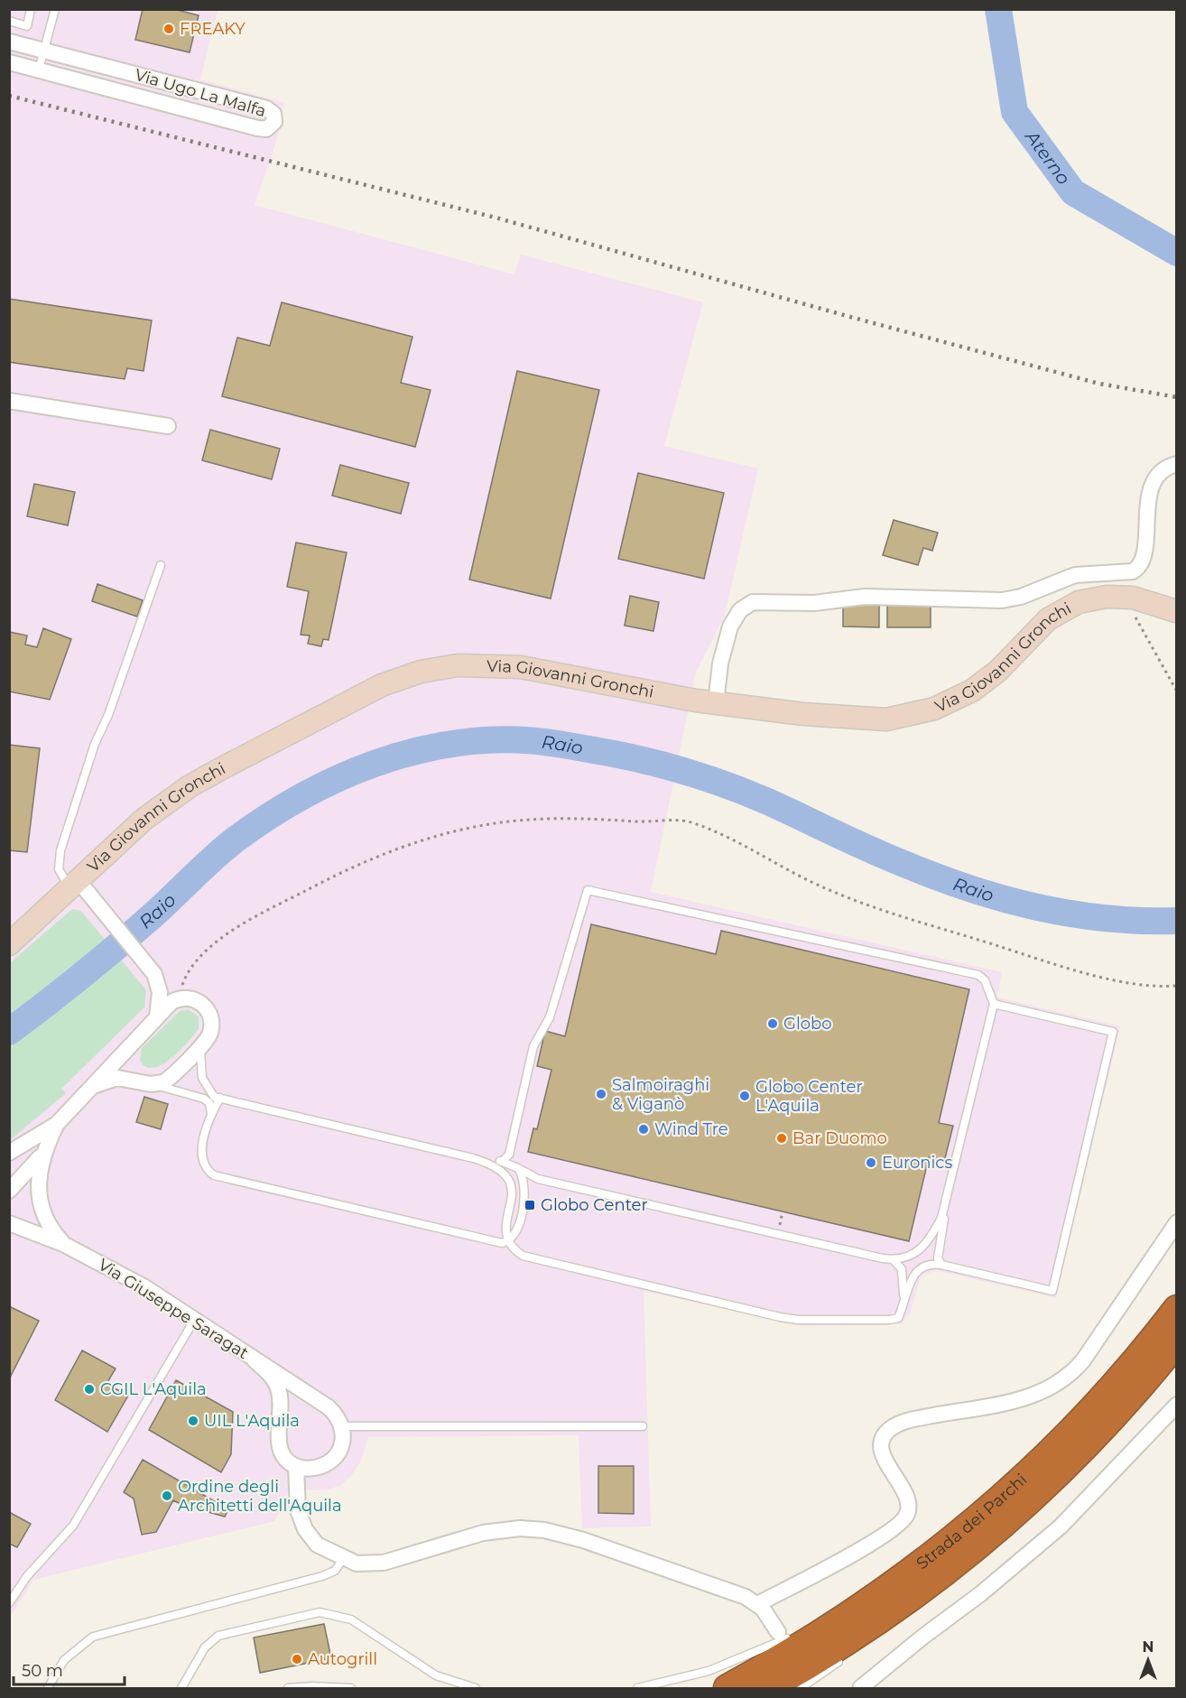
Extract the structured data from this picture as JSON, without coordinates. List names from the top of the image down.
{
  "streets": {
    "highway": ["Strada dei Parchi"],
    "main road": ["Via Giovanni Gronchi"],
    "street": ["Via Ugo La Malfa", "Via Giuseppe Saragat"]
  },
  "water": ["Aterno", "Raio"],
  "places": {
    "other": [
      "FREAKY",
      "Globo",
      "Salmoiraghi & Viganò",
      "Globo Center L'Aquila",
      "Wind Tre",
      "Bar Duomo",
      "Euronics",
      "CGIL L'Aquila",
      "UIL L'Aquila",
      "Ordine degli Architetti dell'Aquila",
      "Autogrill"
    ],
    "transit": ["Globo Center"]
  },
  "scale_bar": "50 m",
  "north": "top"
}
